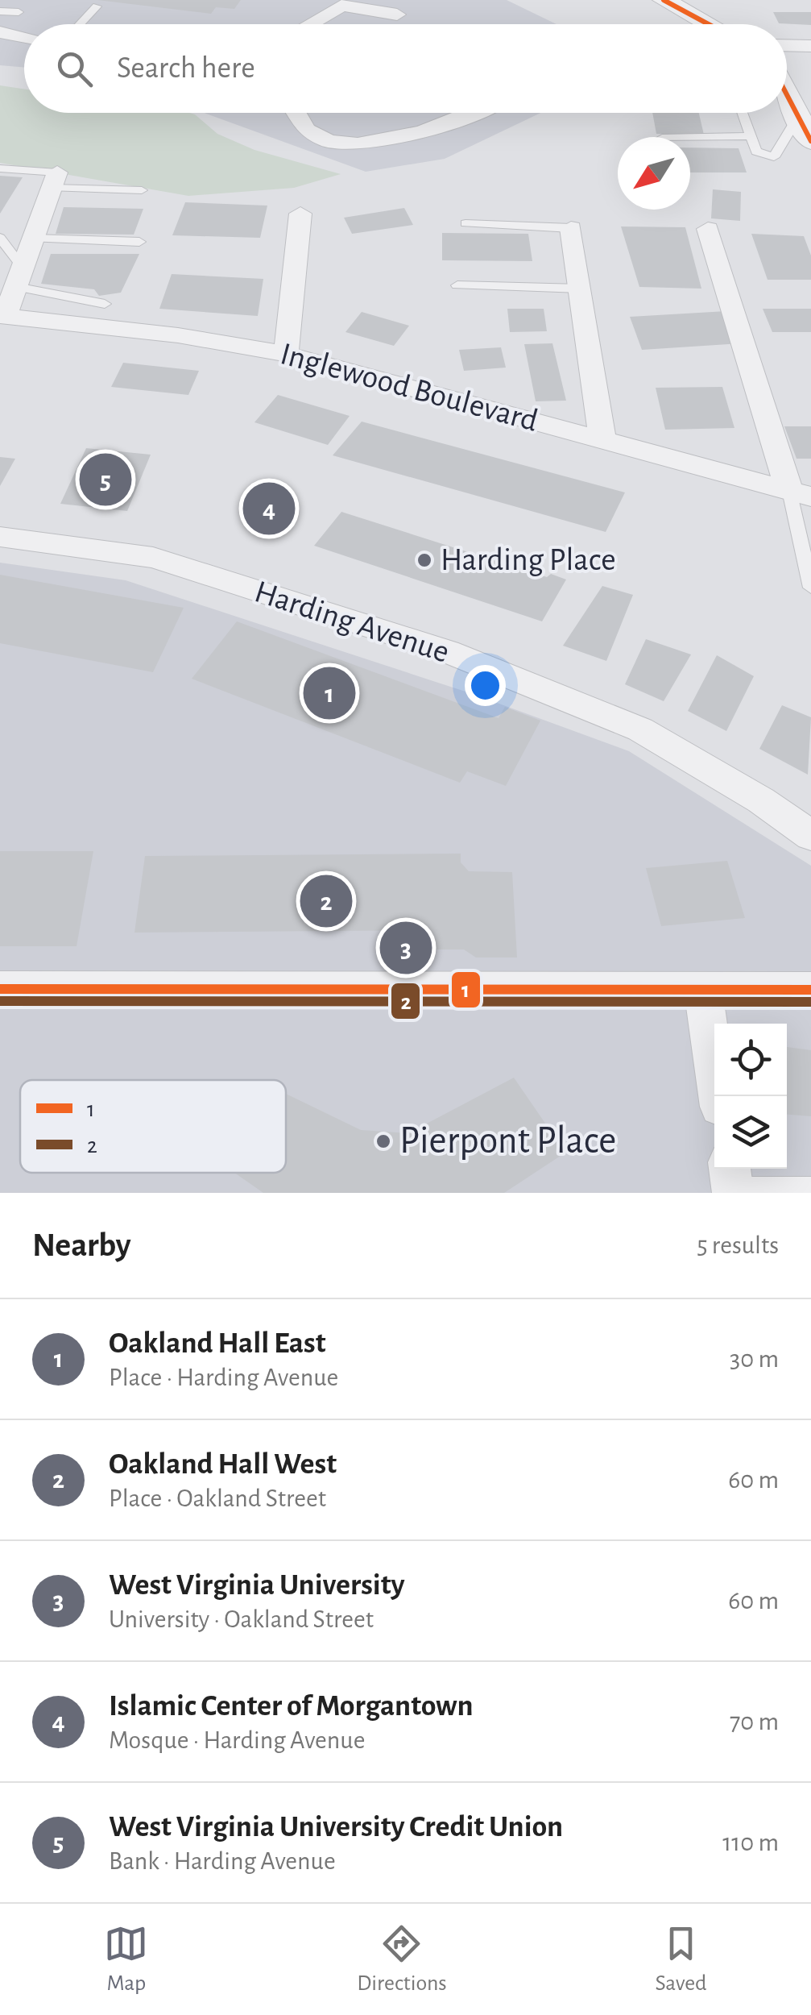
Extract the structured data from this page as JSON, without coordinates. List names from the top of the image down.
{
  "streets": {
    "street": ["Inglewood Boulevard", "Harding Avenue"]
  },
  "places": ["Harding Place", "Pierpont Place"],
  "lines": ["transit line 1", "transit line 2"],
  "legend": ["1", "2"],
  "north": "bottom left",
  "page": {
    "search": "Search here",
    "pins": [
      "5",
      "4",
      "1",
      "2",
      "3"
    ],
    "heading": ["Nearby", "5 results"],
    "list": [
      {
        "mark": "1",
        "name": "Oakland Hall East",
        "note": "Place · Harding Avenue",
        "value": "30 m"
      },
      {
        "mark": "2",
        "name": "Oakland Hall West",
        "note": "Place · Oakland Street",
        "value": "60 m"
      },
      {
        "mark": "3",
        "name": "West Virginia University",
        "note": "University · Oakland Street",
        "value": "60 m"
      },
      {
        "mark": "4",
        "name": "Islamic Center of Morgantown",
        "note": "Mosque · Harding Avenue",
        "value": "70 m"
      },
      {
        "mark": "5",
        "name": "West Virginia University Credit Union",
        "note": "Bank · Harding Avenue",
        "value": "110 m"
      }
    ],
    "nav": ["Map", "Directions", "Saved"]
  }
}
